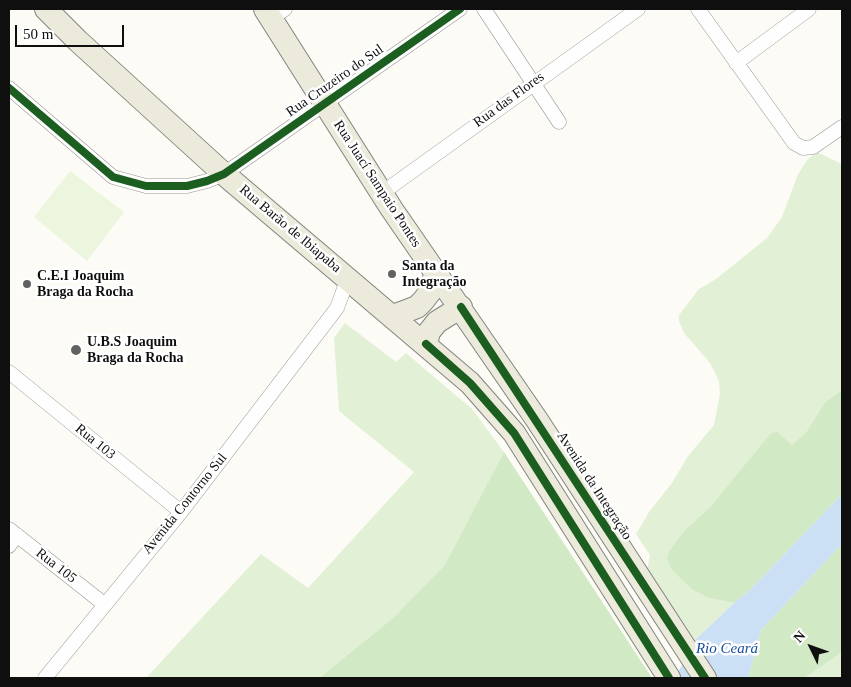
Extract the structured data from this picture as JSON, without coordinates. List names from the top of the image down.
{
  "streets": {
    "main road": ["Rua Juací Sampaio Pontes", "Rua Barão de Ibiapaba", "Avenida da Integração"],
    "street": [
      "Rua Cruzeiro do Sul",
      "Rua das Flores",
      "Rua 103",
      "Avenida Contorno Sul",
      "Rua 105"
    ]
  },
  "crossings": [
    ["Rua Cruzeiro do Sul", "Rua Juací Sampaio Pontes"],
    ["Rua Cruzeiro do Sul", "Rua Barão de Ibiapaba"],
    ["Rua das Flores", "Rua Juací Sampaio Pontes"],
    ["Rua Juací Sampaio Pontes", "Avenida da Integração"],
    ["Rua Barão de Ibiapaba", "Avenida Contorno Sul"],
    ["Rua 103", "Avenida Contorno Sul"],
    ["Avenida Contorno Sul", "Rua 105"]
  ],
  "water": ["Rio Ceará"],
  "places": ["Santa da Integração", "C.E.I Joaquim Braga da Rocha", "U.B.S Joaquim Braga da Rocha"],
  "scale_bar": "50 m",
  "north": "top left"
}
